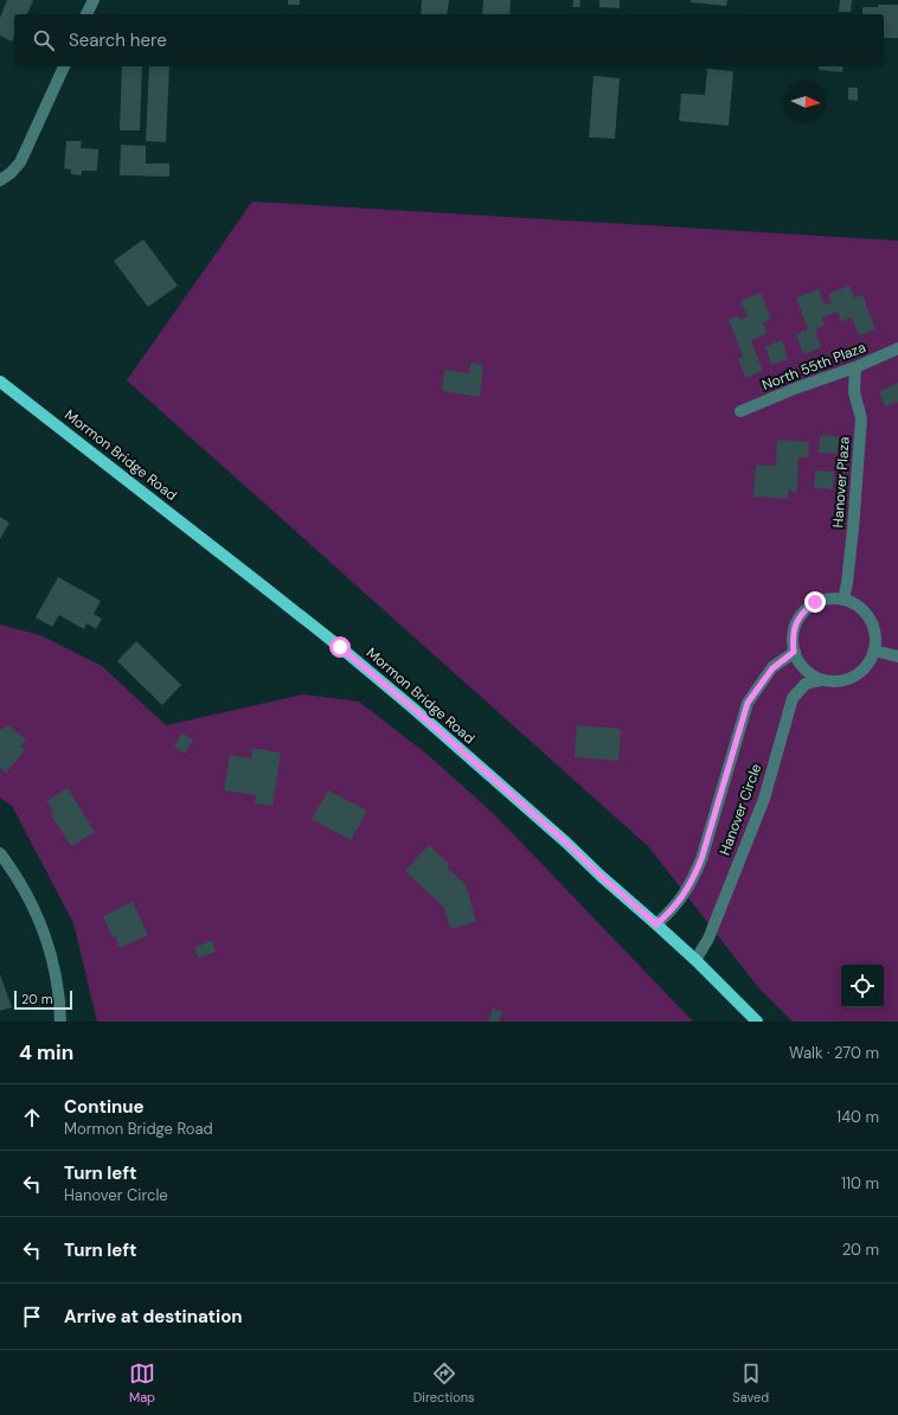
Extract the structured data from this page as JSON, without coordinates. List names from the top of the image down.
{
  "streets": {
    "main road": ["Mormon Bridge Road"],
    "street": ["North 55th Plaza", "Hanover Plaza", "Hanover Circle"]
  },
  "crossings": [
    ["North 55th Plaza", "Hanover Plaza"],
    ["Mormon Bridge Road", "Hanover Circle"],
    ["Hanover Plaza", "Hanover Circle"]
  ],
  "scale_bar": "20 m",
  "north": "right",
  "page": {
    "search": "Search here",
    "scale": "20 m",
    "heading": ["4 min", "Walk · 270 m"],
    "list": [
      ["Continue", "Mormon Bridge Road", "140 m"],
      ["Turn left", "Hanover Circle", "110 m"],
      ["Turn left", "20 m"],
      "Arrive at destination"
    ],
    "nav": ["Map", "Directions", "Saved"]
  }
}
